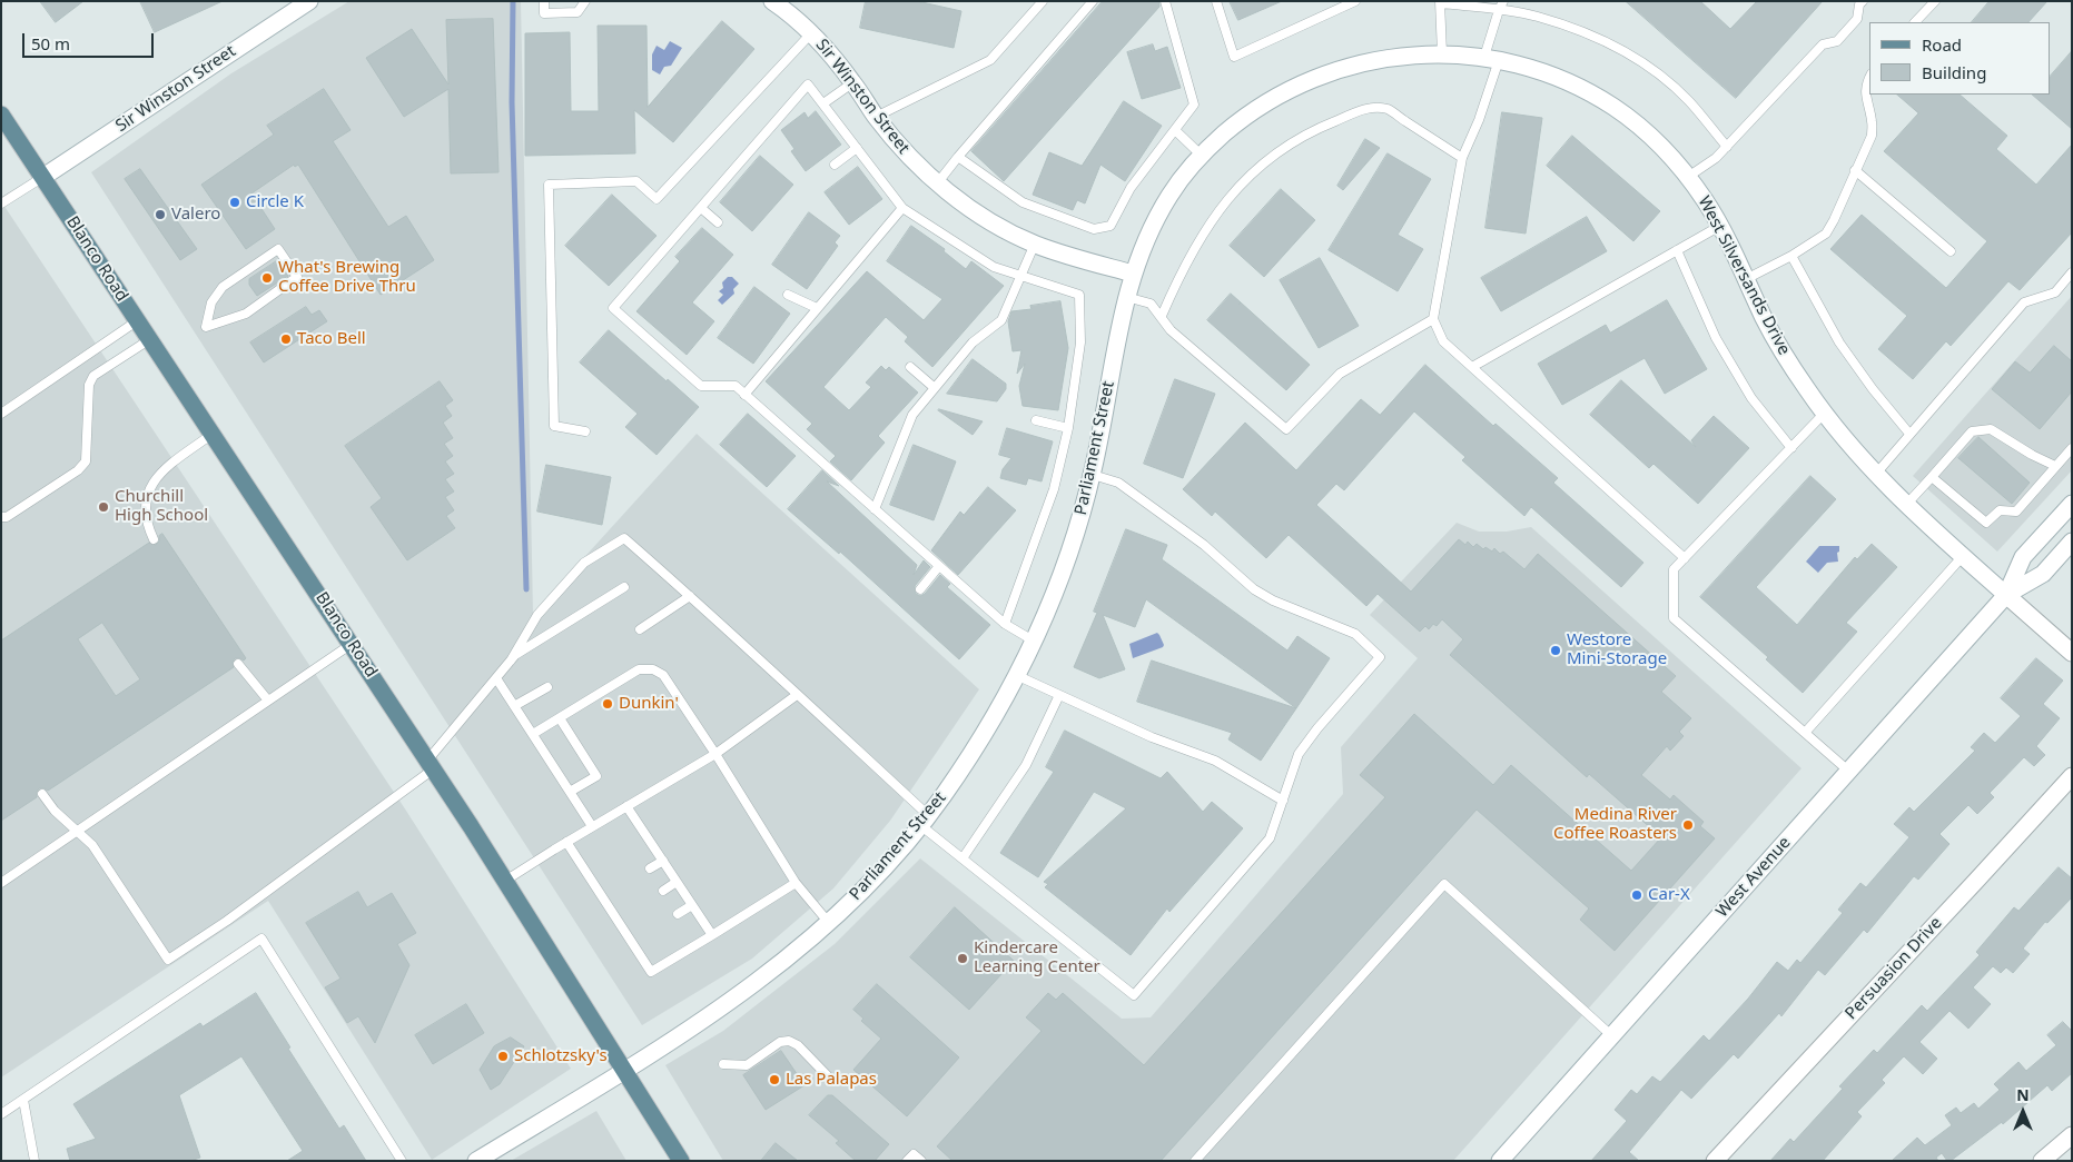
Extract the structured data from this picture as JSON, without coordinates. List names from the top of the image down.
{
  "streets": {
    "main road": ["Blanco Road"],
    "street": [
      "Sir Winston Street",
      "West Silversands Drive",
      "Parliament Street",
      "West Avenue",
      "Persuasion Drive"
    ]
  },
  "crossings": [
    ["Sir Winston Street", "Blanco Road"],
    ["Sir Winston Street", "West Silversands Drive"],
    ["Sir Winston Street", "Parliament Street"],
    ["Blanco Road", "Parliament Street"],
    ["West Silversands Drive", "Parliament Street"],
    ["West Silversands Drive", "West Avenue"]
  ],
  "places": [
    "Circle K",
    "Valero",
    "What's Brewing Coffee Drive Thru",
    "Taco Bell",
    "Churchill High School",
    "Westore Mini-Storage",
    "Dunkin'",
    "Medina River Coffee Roasters",
    "Car-X",
    "Kindercare Learning Center",
    "Schlotzsky's",
    "Las Palapas"
  ],
  "legend": ["Road", "Building"],
  "scale_bar": "50 m",
  "north": "top"
}
